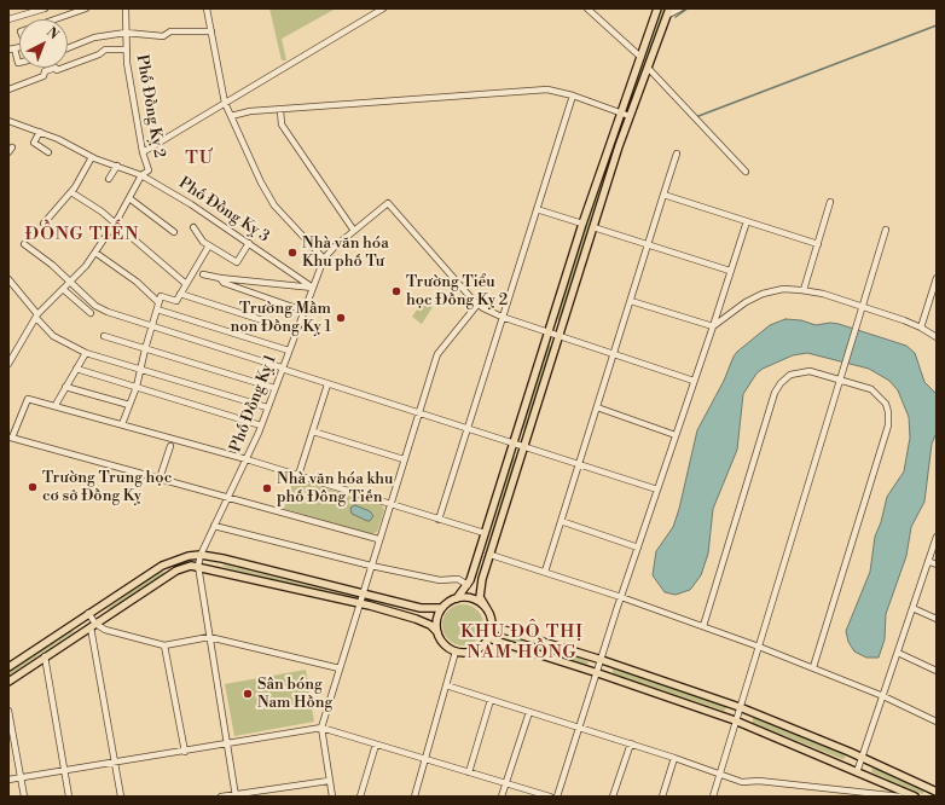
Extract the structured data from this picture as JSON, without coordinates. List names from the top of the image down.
{
  "streets": {
    "street": ["Phố Đồng Kỵ 2", "Phố Đồng Kỵ 3", "Phố Đồng Kỵ 1"]
  },
  "crossings": [
    ["Phố Đồng Kỵ 2", "Phố Đồng Kỵ 3"],
    ["Phố Đồng Kỵ 3", "Phố Đồng Kỵ 1"]
  ],
  "districts": ["TƯ", "ĐỒNG TIẾN", "KHU ĐÔ THỊ NAM HỒNG"],
  "places": [
    "Nhà văn hóa Khu phố Tư",
    "Trường Tiểu học Đồng Kỵ 2",
    "Trường Mầm non Đồng Kỵ 1",
    "Trường Trung học cơ sở Đồng Kỵ",
    "Nhà văn hóa khu phố Đông Tiến",
    "Sân bóng Nam Hồng"
  ],
  "north": "top right"
}
